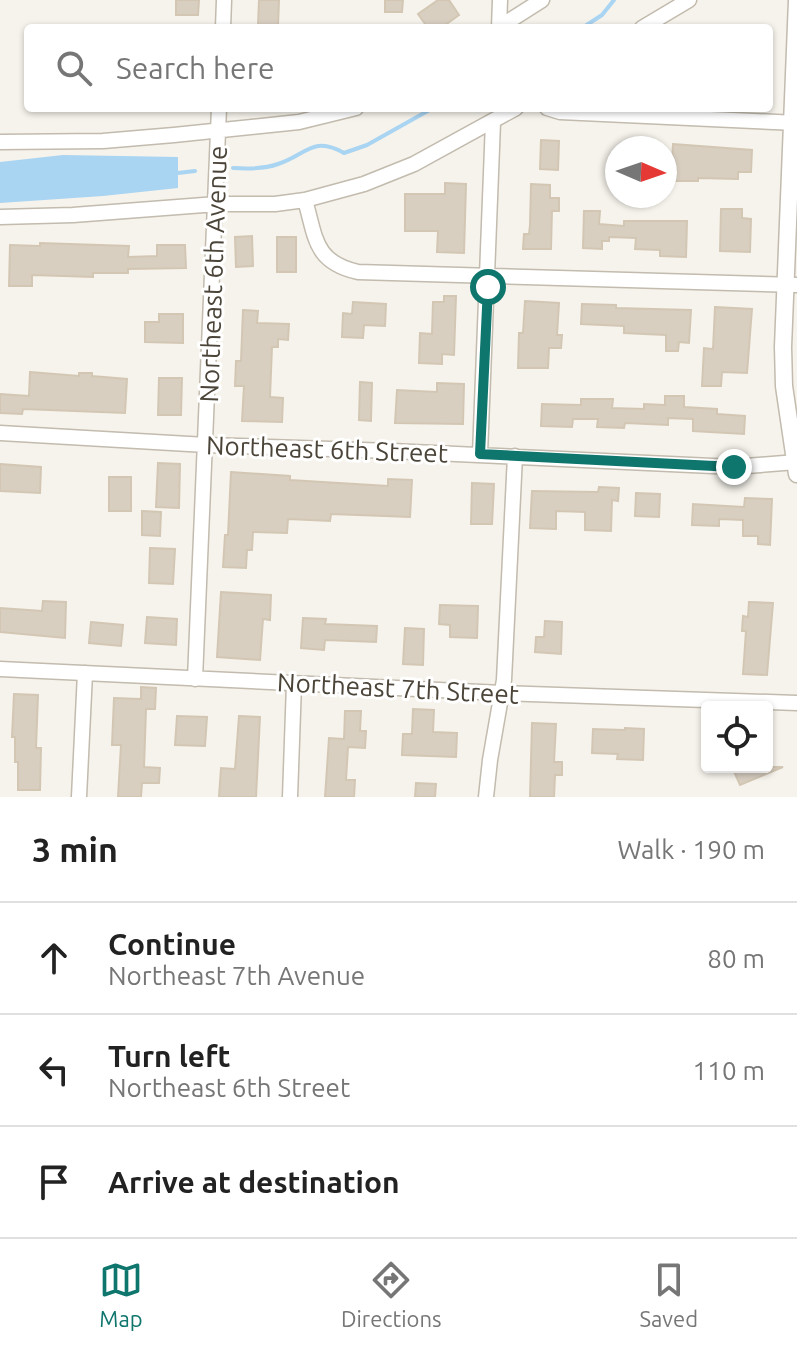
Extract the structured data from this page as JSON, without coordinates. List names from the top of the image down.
{
  "streets": {
    "street": ["Northeast 6th Avenue", "Northeast 6th Street", "Northeast 7th Street"]
  },
  "crossings": [
    ["Northeast 6th Avenue", "Northeast 6th Street"],
    ["Northeast 6th Avenue", "Northeast 7th Street"]
  ],
  "north": "right",
  "page": {
    "search": "Search here",
    "heading": ["3 min", "Walk · 190 m"],
    "list": [
      ["Continue", "Northeast 7th Avenue", "80 m"],
      ["Turn left", "Northeast 6th Street", "110 m"],
      "Arrive at destination"
    ],
    "nav": ["Map", "Directions", "Saved"]
  }
}
